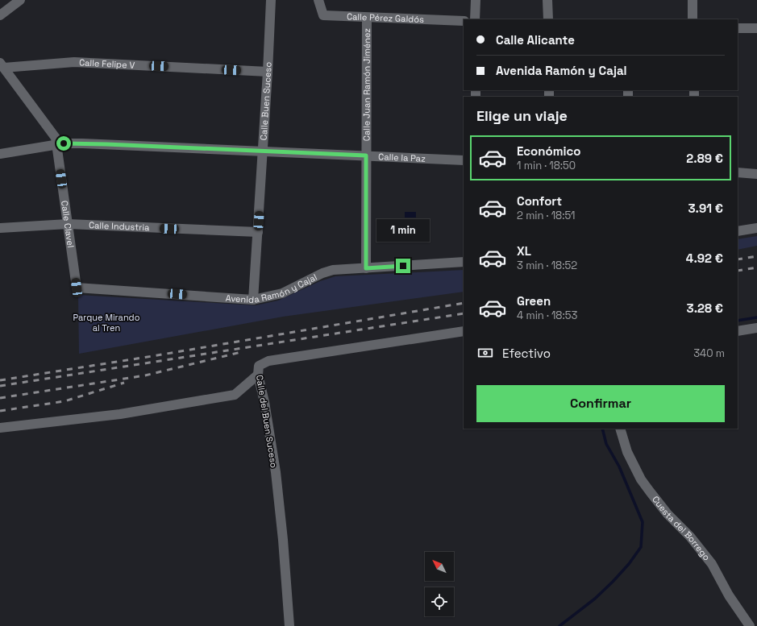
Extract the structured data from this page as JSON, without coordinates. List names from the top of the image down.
{
  "streets": {
    "street": [
      "Calle Pérez Galdós",
      "Calle Felipe V",
      "Calle Juan Ramón Jiménez",
      "Calle Buen Suceso",
      "Calle la Paz",
      "Calle Clavel",
      "Calle Industria",
      "Avenida Ramón y Cajal",
      "Calle del Buen Suceso",
      "Cuesta del Borrego"
    ]
  },
  "crossings": [
    ["Calle Pérez Galdós", "Calle Juan Ramón Jiménez"],
    ["Calle Felipe V", "Calle Buen Suceso"],
    ["Calle Felipe V", "Calle Clavel"],
    ["Calle Juan Ramón Jiménez", "Calle la Paz"],
    ["Calle Juan Ramón Jiménez", "Avenida Ramón y Cajal"],
    ["Calle Buen Suceso", "Calle la Paz"],
    ["Calle Buen Suceso", "Calle Industria"],
    ["Calle Buen Suceso", "Avenida Ramón y Cajal"],
    ["Calle la Paz", "Calle Clavel"],
    ["Calle Clavel", "Calle Industria"],
    ["Calle Clavel", "Avenida Ramón y Cajal"]
  ],
  "parks": ["Parque Mirando al Tren"],
  "north": "top left",
  "page": {
    "banner": ["Calle Alicante", "Avenida Ramón y Cajal"],
    "heading": "Elige un viaje",
    "list": [
      {
        "name": "Económico",
        "note": "1 min · 18:50",
        "value": "2.89 €"
      },
      {
        "name": "Confort",
        "note": "2 min · 18:51",
        "value": "3.91 €"
      },
      {
        "name": "XL",
        "note": "3 min · 18:52",
        "value": "4.92 €"
      },
      {
        "name": "Green",
        "note": "4 min · 18:53",
        "value": "3.28 €"
      }
    ],
    "bubble": "1 min",
    "pay": ["Efectivo", "340 m"],
    "buttons": "Confirmar"
  }
}
